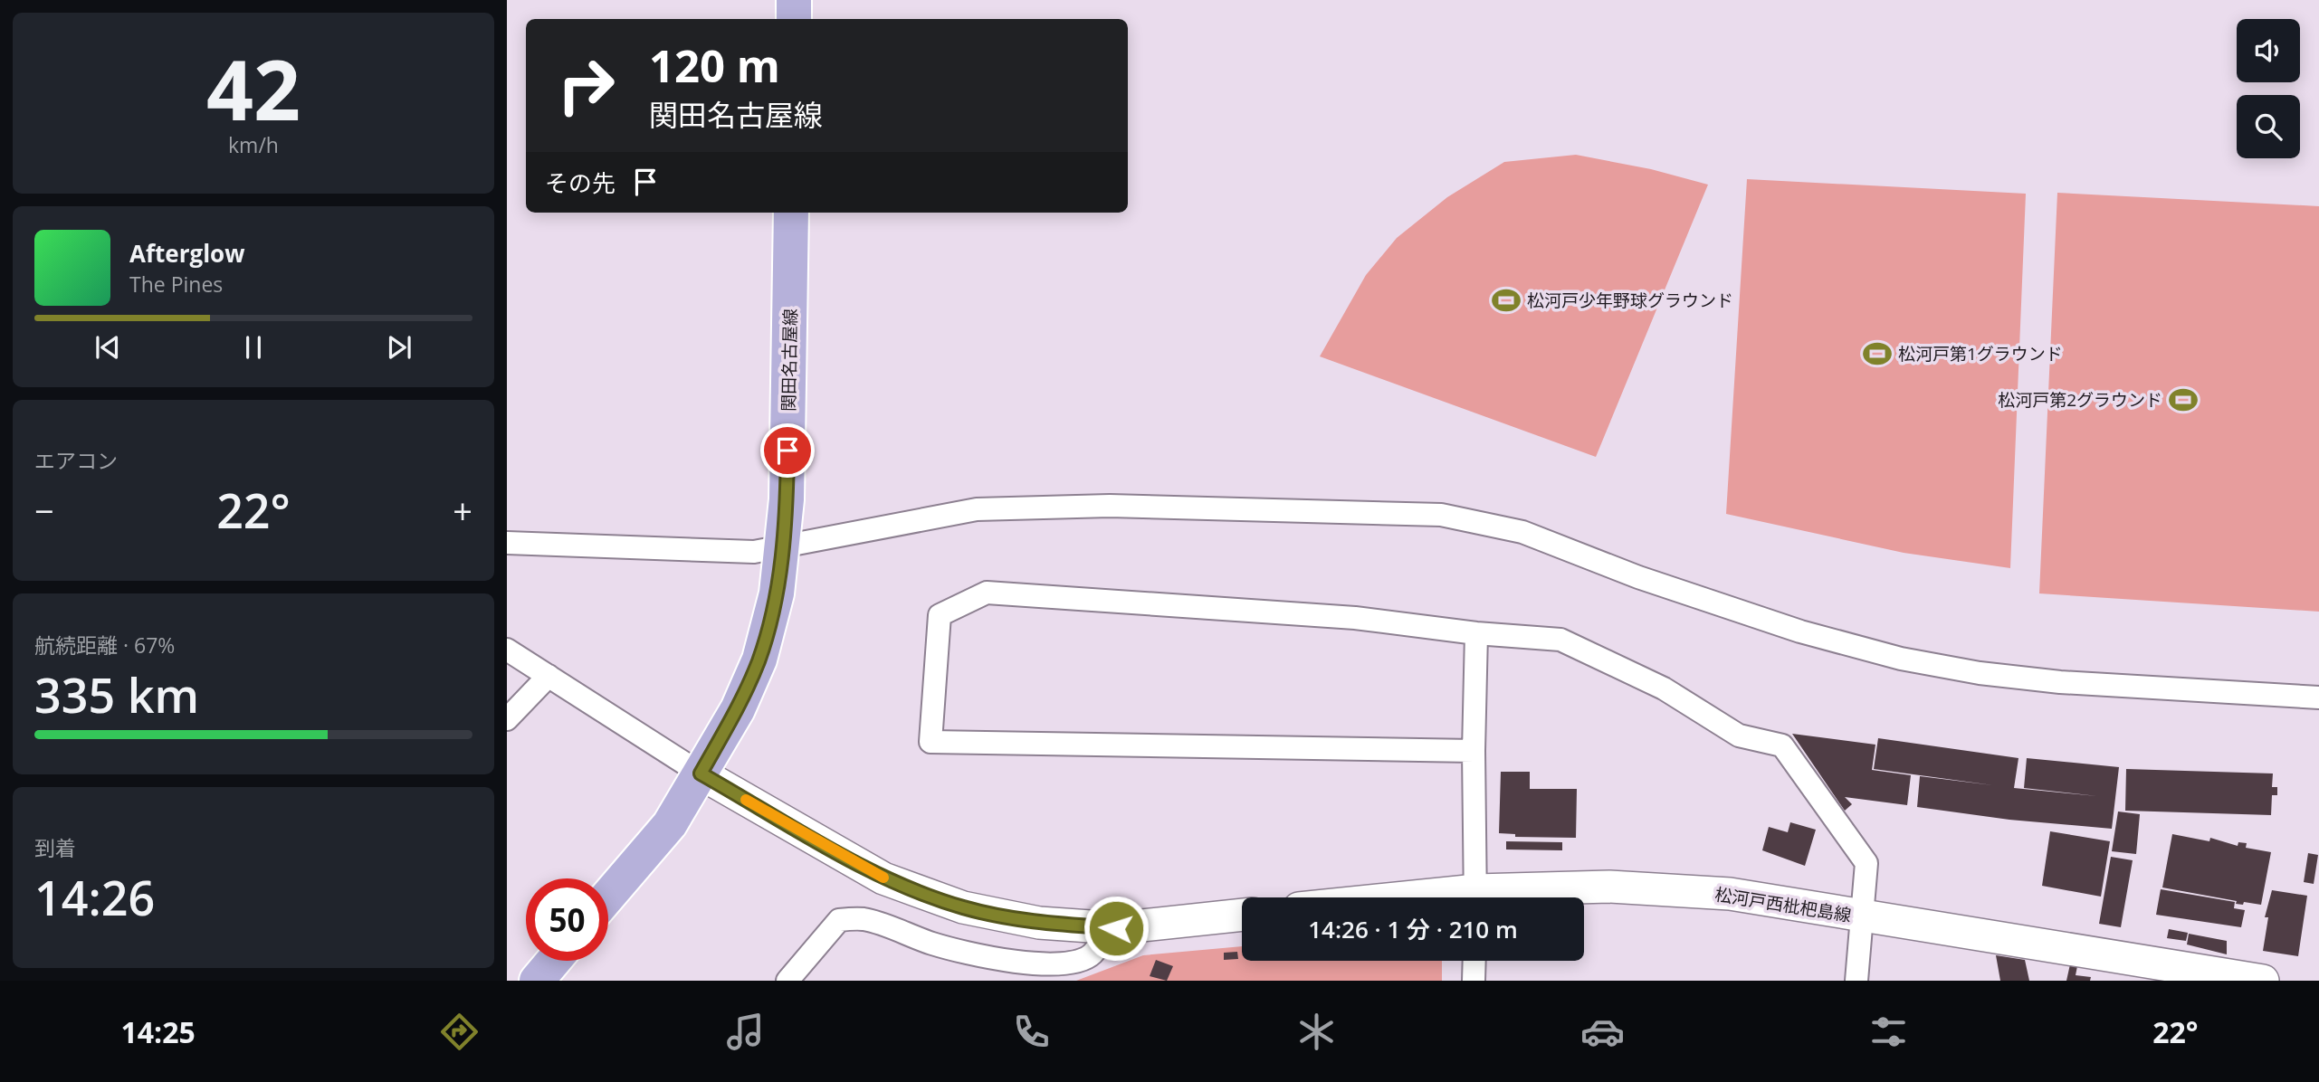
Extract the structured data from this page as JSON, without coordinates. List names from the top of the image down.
{
  "streets": {
    "main road": ["関田名古屋線", "松河戸西枇杷島線"]
  },
  "places": {
    "sports": ["松河戸少年野球グラウンド", "松河戸第1グラウンド", "松河戸第2グラウンド"]
  },
  "page": {
    "tile": [
      ["42", "km/h"],
      "エアコン",
      ["航続距離 · 67%", "335 km"],
      ["到着", "14:26"]
    ],
    "turn": ["120 m", "関田名古屋線"],
    "then": "その先",
    "song": ["Afterglow", "The Pines"],
    "heat": ["−", "22°", "+"],
    "limit": "50",
    "trip": "14:26 · 1 分 · 210 m",
    "tabs": ["14:25", "22°"]
  }
}
